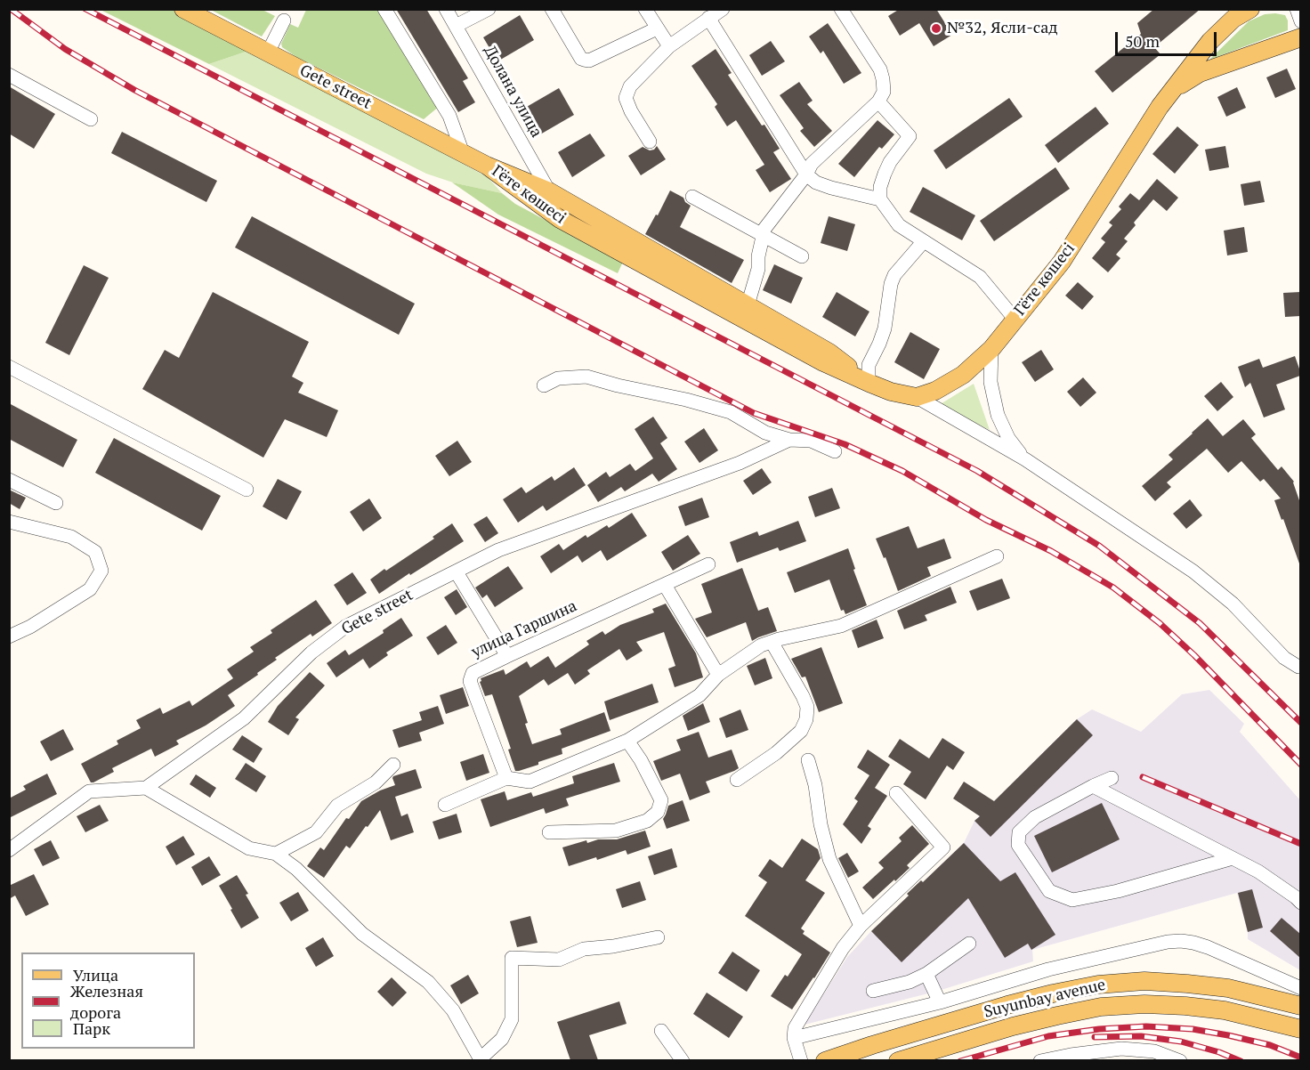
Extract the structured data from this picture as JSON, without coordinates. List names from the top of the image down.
{
  "streets": {
    "main road": ["Gete street", "Гёте көшесі", "Suyunbay avenue"],
    "street": ["Долана улица", "улица Гаршина"]
  },
  "crossings": [
    ["Gete street", "Гёте көшесі"],
    ["Долана улица", "Гёте көшесі"]
  ],
  "places": ["№32, Ясли-сад"],
  "legend": ["Улица", "Железная дорога", "Парк"],
  "scale_bar": "50 m"
}
